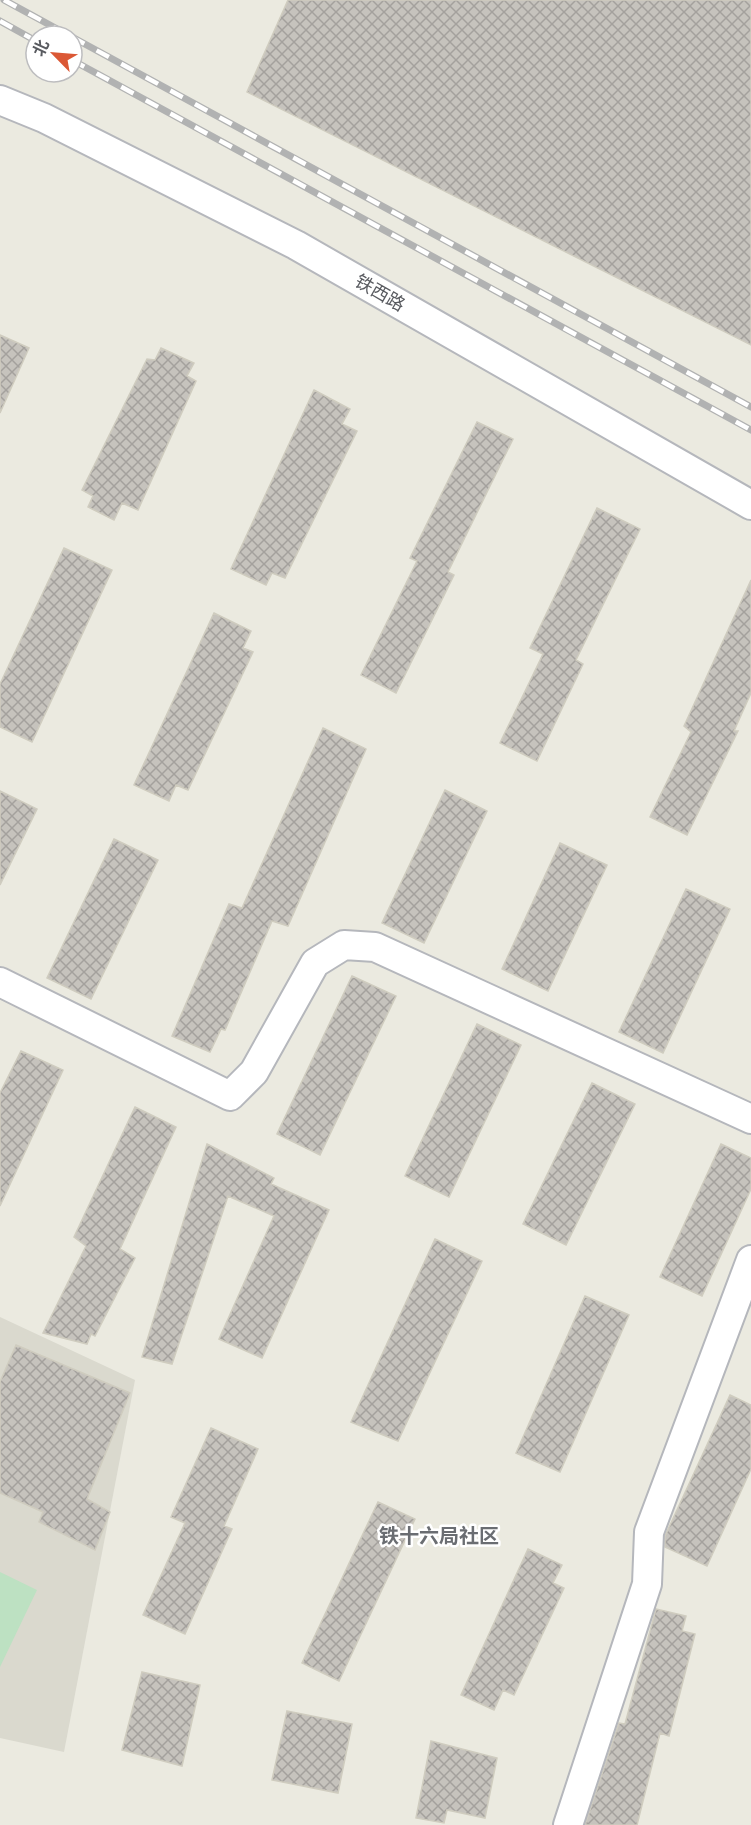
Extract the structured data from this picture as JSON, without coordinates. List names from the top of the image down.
{
  "streets": {
    "street": ["铁西路"]
  },
  "districts": ["铁十六局社区"],
  "north": "top left"
}
